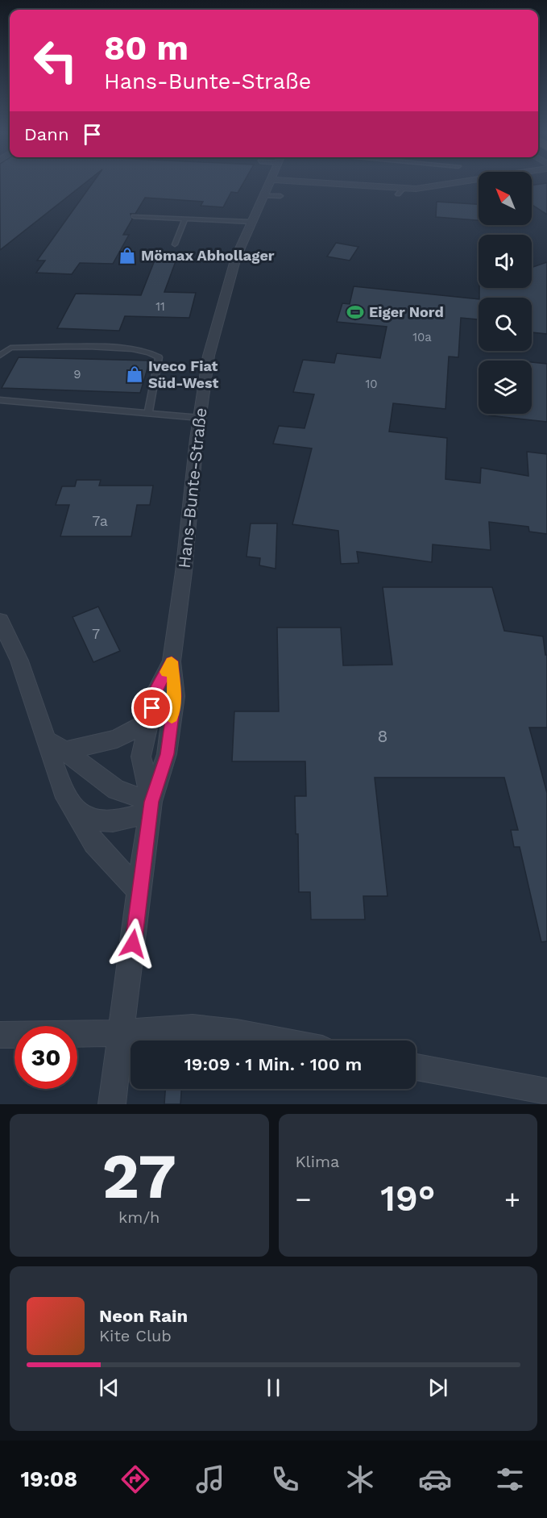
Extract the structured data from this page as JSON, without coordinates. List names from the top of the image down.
{
  "streets": {
    "street": ["Hans-Bunte-Straße"]
  },
  "places": {
    "shop": ["Mömax Abhollager", "Iveco Fiat Süd-West"],
    "sports": ["Eiger Nord"]
  },
  "house_numbers": [
    "11",
    "10a",
    "9",
    "10",
    "7a",
    "7",
    "8"
  ],
  "north": "top left",
  "page": {
    "turn": ["80 m", "Hans-Bunte-Straße"],
    "then": "Dann",
    "limit": "30",
    "trip": "19:09 · 1 Min. · 100 m",
    "tile": [
      ["27", "km/h"],
      "Klima"
    ],
    "heat": ["−", "19°", "+"],
    "song": ["Neon Rain", "Kite Club"],
    "tabs": "19:08"
  }
}
